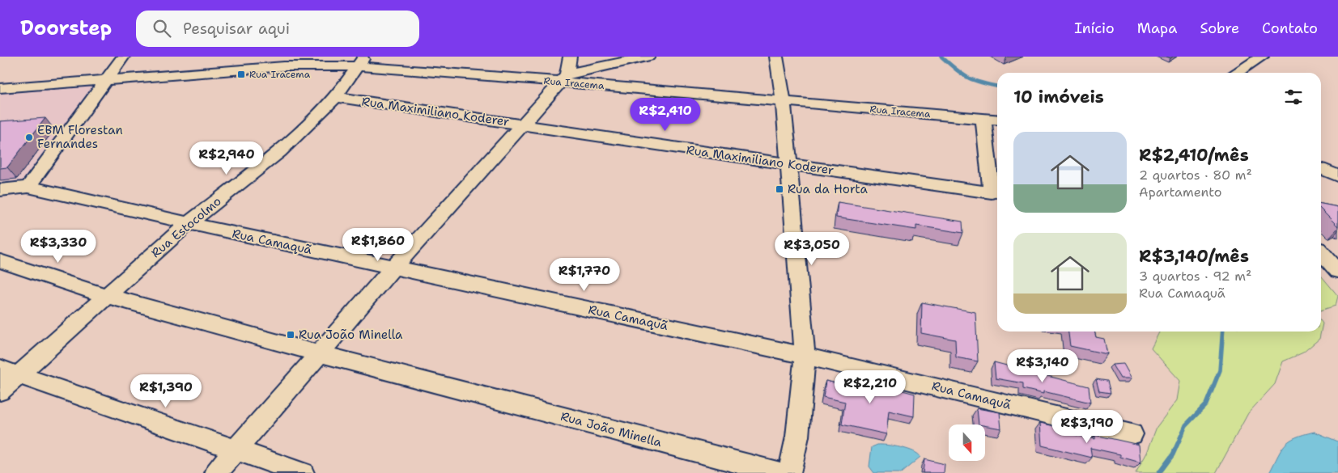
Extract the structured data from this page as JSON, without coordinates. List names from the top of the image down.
{
  "streets": {
    "street": [
      "Rua Iracema",
      "Rua Maximiliano Koderer",
      "Rua Estocolmo",
      "Rua Camaquã",
      "Rua João Minella"
    ]
  },
  "crossings": [
    ["Rua Iracema", "Rua Maximiliano Koderer"],
    ["Rua Iracema", "Rua Estocolmo"],
    ["Rua Maximiliano Koderer", "Rua Estocolmo"],
    ["Rua Estocolmo", "Rua Camaquã"],
    ["Rua Estocolmo", "Rua João Minella"]
  ],
  "places": {
    "transit": ["Rua Iracema", "Rua da Horta", "Rua João Minella"],
    "other": ["EBM Florestan Fernandes"]
  },
  "north": "bottom",
  "page": {
    "header": "Doorstep",
    "search": "Pesquisar aqui",
    "nav": [
      "Início",
      "Mapa",
      "Sobre",
      "Contato"
    ],
    "heading": "10 imóveis",
    "price": [
      "R$2,410",
      "R$2,940",
      "R$1,860",
      "R$3,330",
      "R$3,050",
      "R$1,770",
      "R$3,140",
      "R$2,210",
      "R$1,390",
      "R$3,190"
    ],
    "list": [
      {
        "name": "R$2,410/mês",
        "note": "2 quartos · 80 m² · Apartamento"
      },
      {
        "name": "R$3,140/mês",
        "note": "3 quartos · 92 m² · Rua Camaquã"
      }
    ]
  }
}
